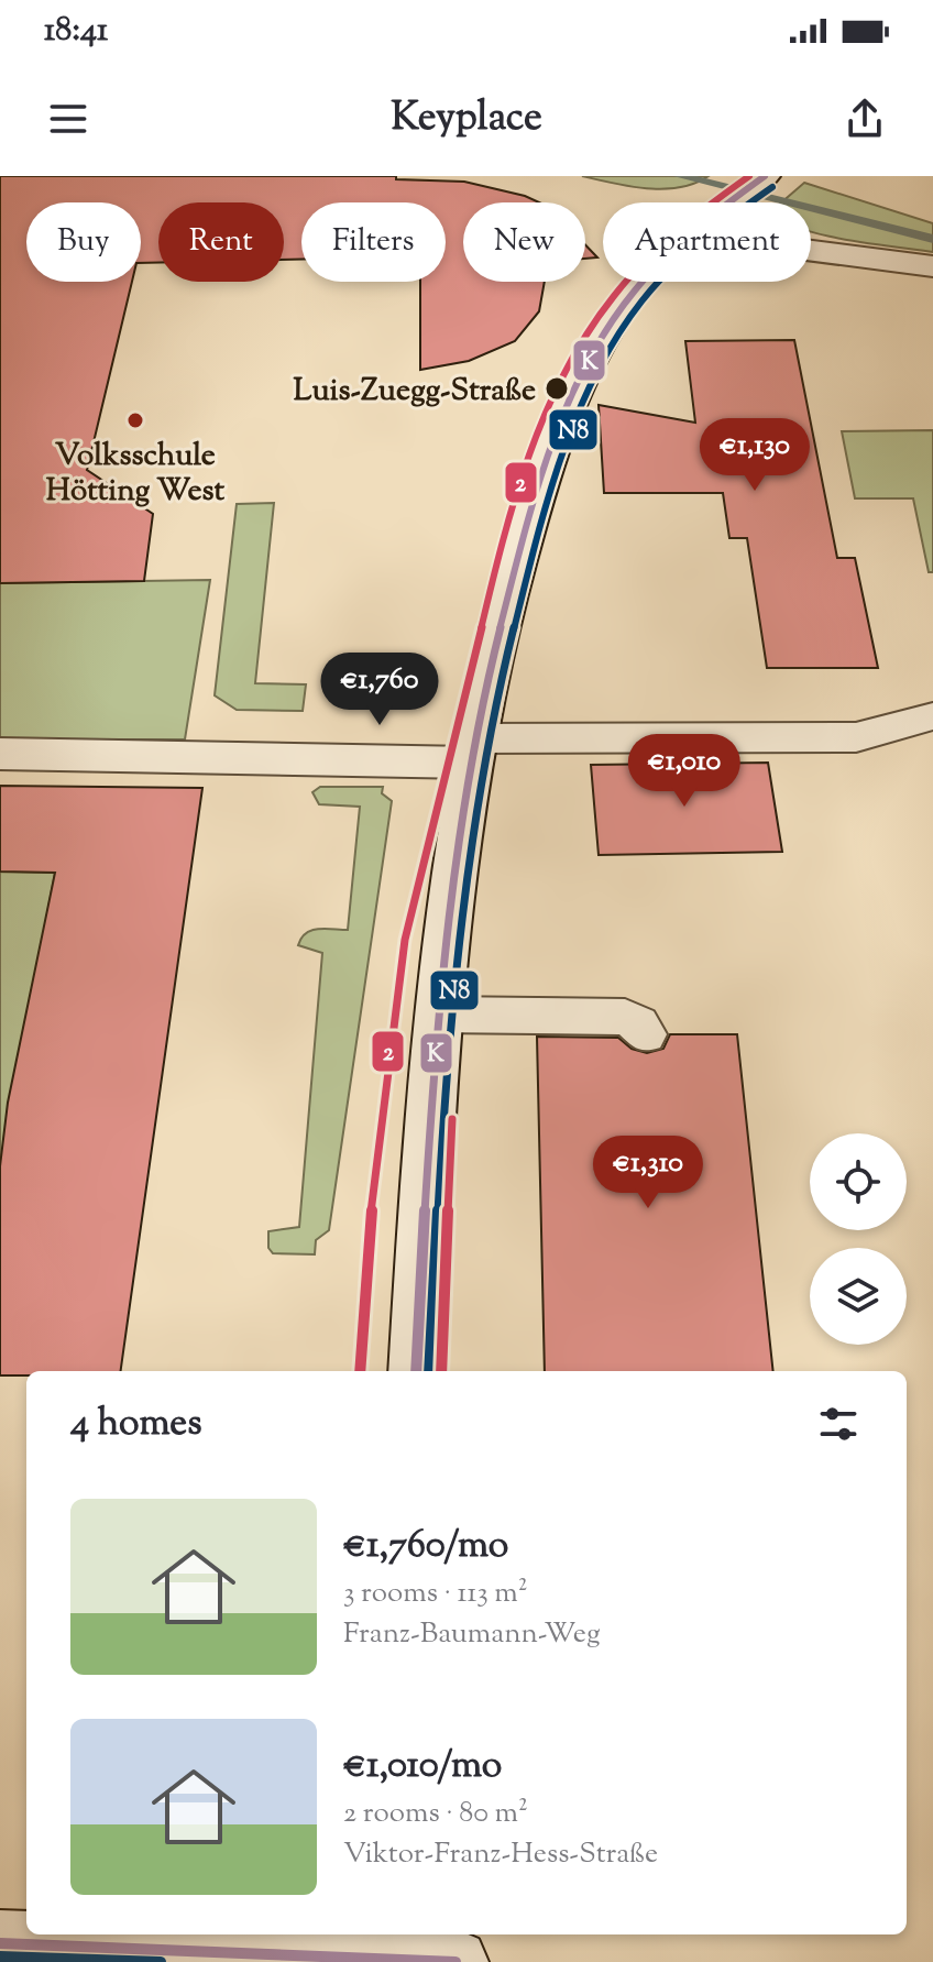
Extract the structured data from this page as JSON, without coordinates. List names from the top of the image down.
{
  "places": ["Luis-Zuegg-Straße", "Volksschule Hötting West"],
  "lines": ["tram line 2", "transit line K", "transit line N8"],
  "page": {
    "status": "18:41",
    "header": "Keyplace",
    "chip": [
      "Buy",
      "Rent",
      "Filters",
      "New",
      "Apartment"
    ],
    "price": [
      "€1,130",
      "€1,760",
      "€1,010",
      "€1,310"
    ],
    "heading": "4 homes",
    "list": [
      {
        "name": "€1,760/mo",
        "note": "3 rooms · 113 m² · Franz-Baumann-Weg"
      },
      {
        "name": "€1,010/mo",
        "note": "2 rooms · 80 m² · Viktor-Franz-Hess-Straße"
      }
    ]
  }
}
